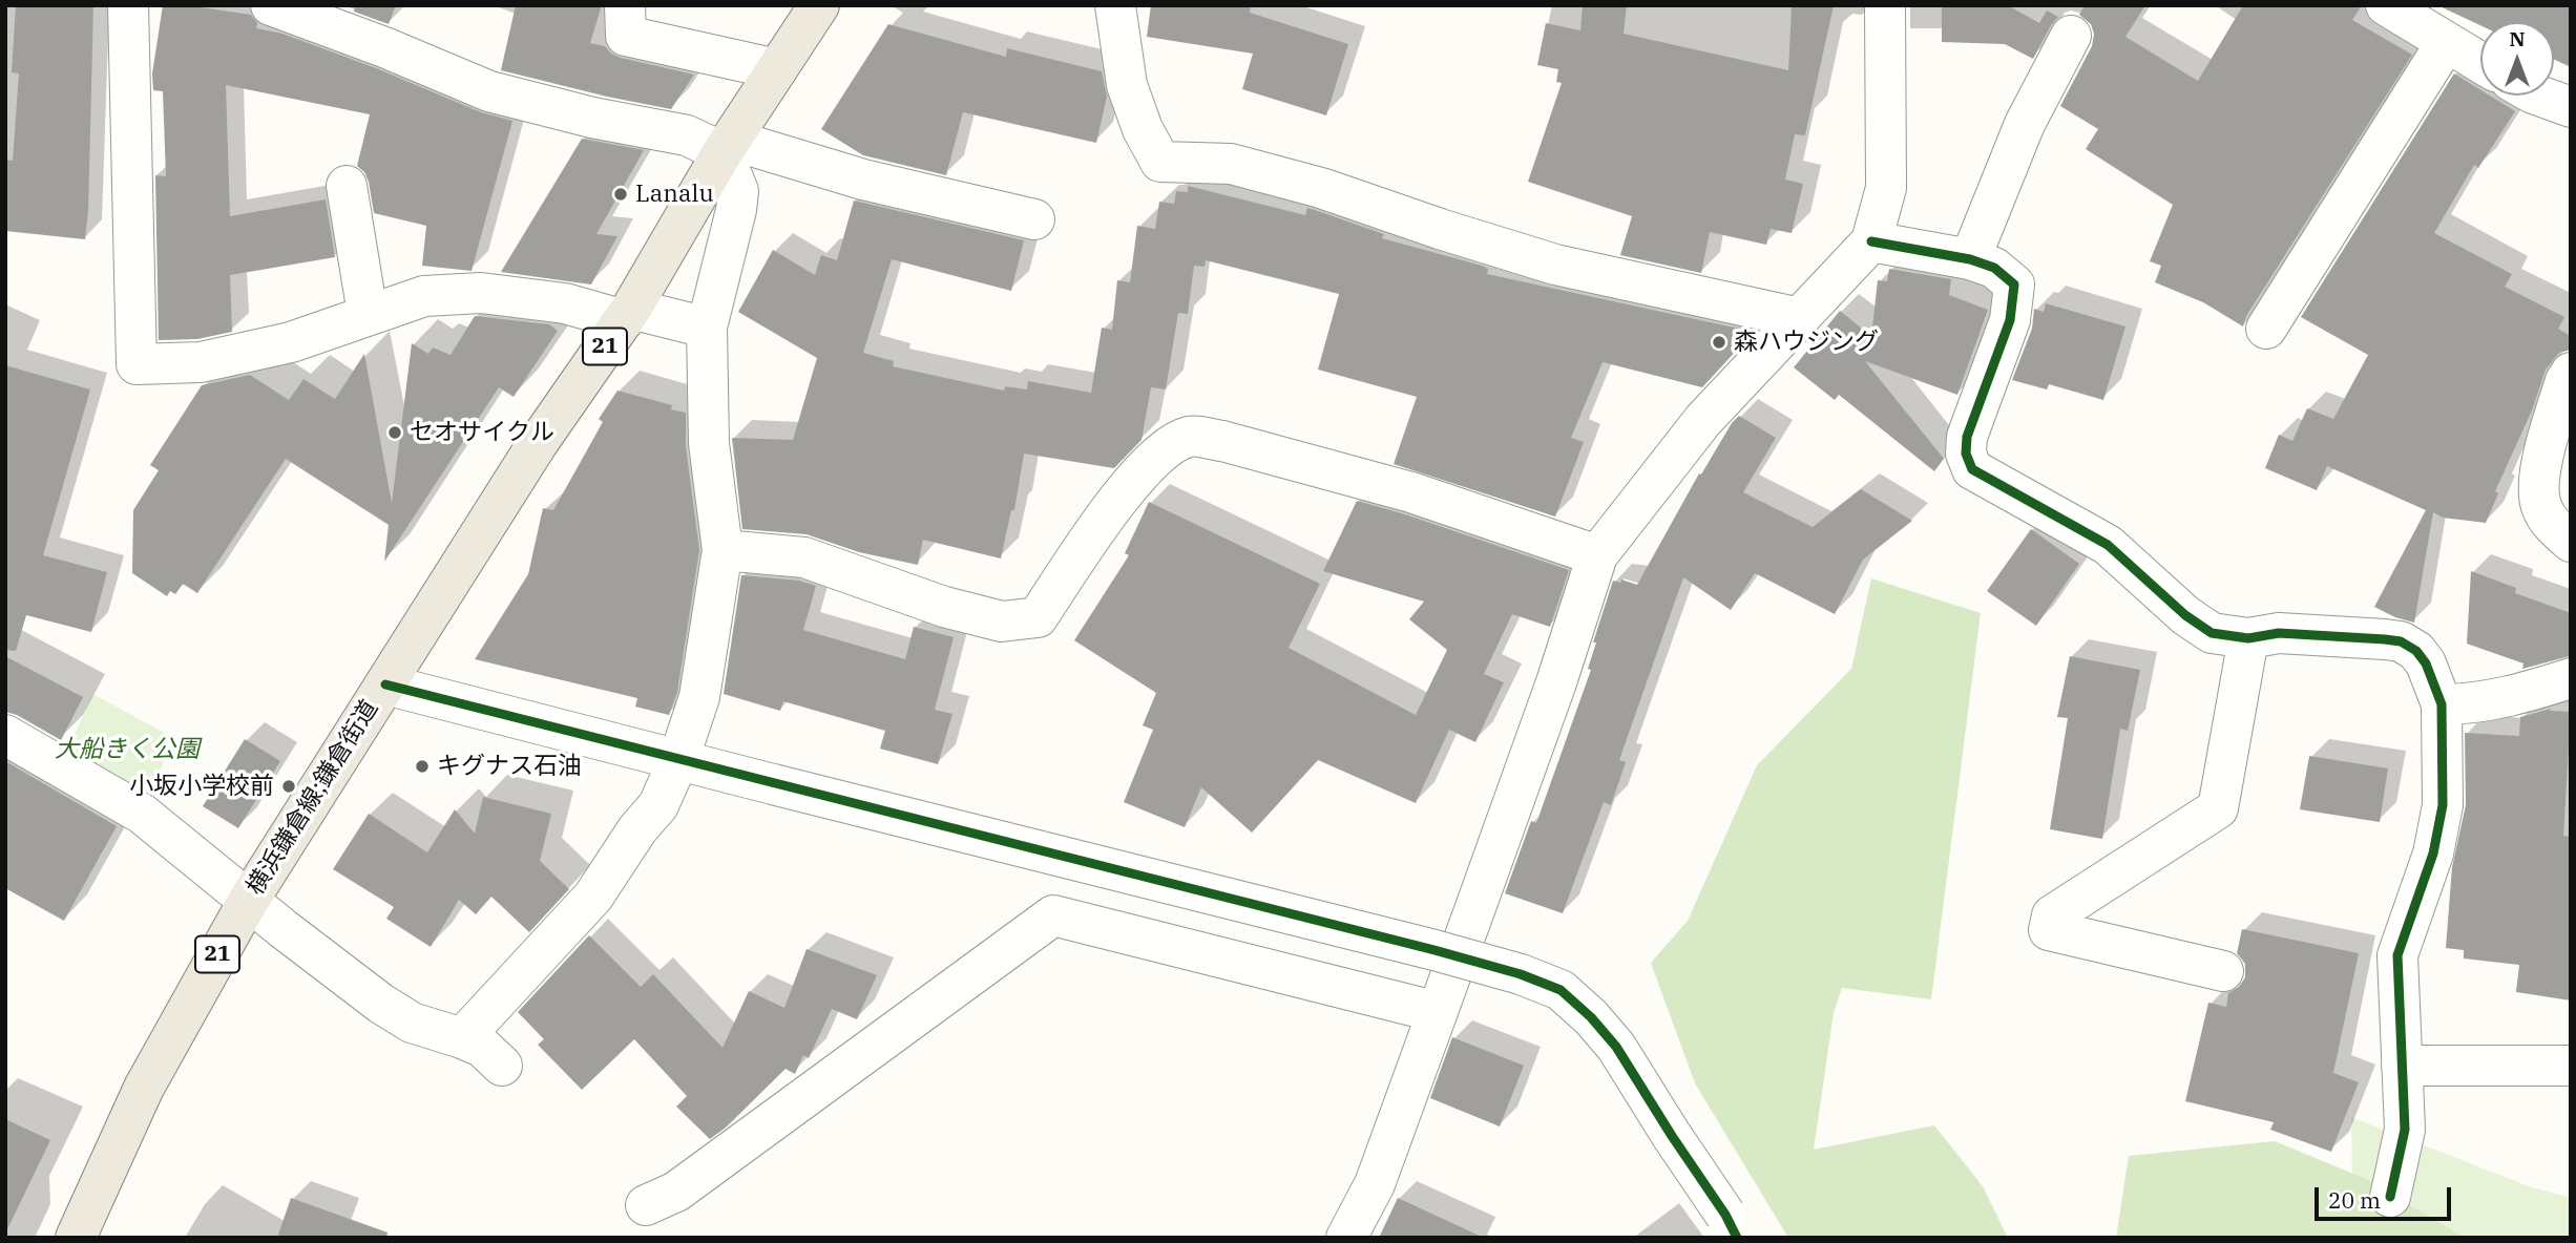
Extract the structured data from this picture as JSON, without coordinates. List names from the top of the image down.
{
  "streets": {
    "main road": ["21", "横浜鎌倉線;鎌倉街道"]
  },
  "parks": ["大船きく公園"],
  "places": [
    "Lanalu",
    "森ハウジング",
    "セオサイクル",
    "キグナス石油",
    "小坂小学校前"
  ],
  "scale_bar": "20 m",
  "north": "top"
}
